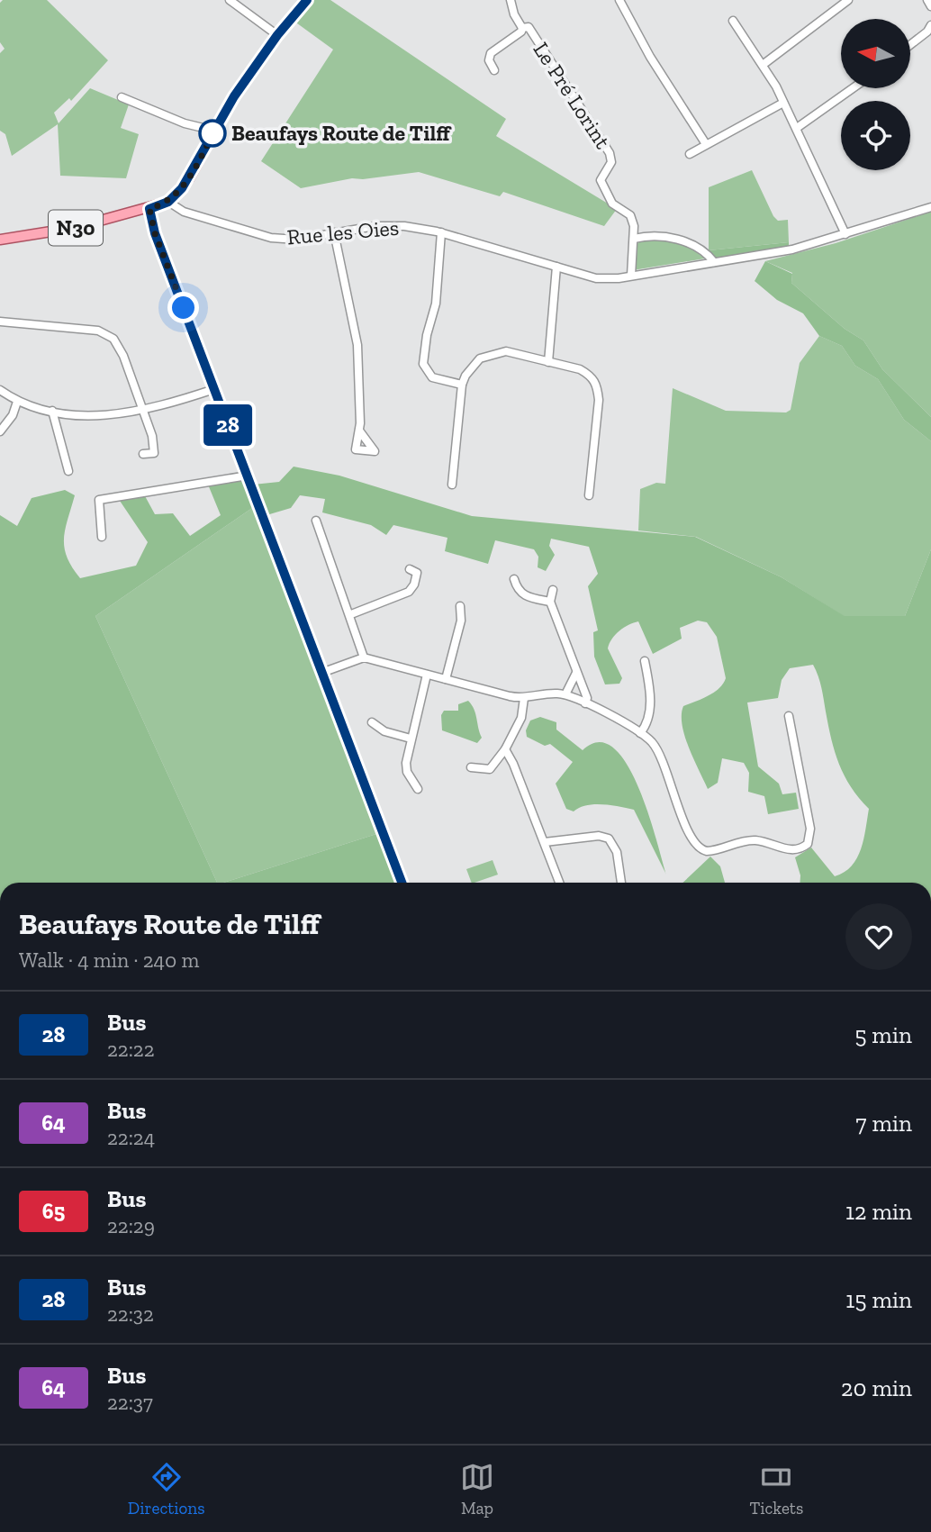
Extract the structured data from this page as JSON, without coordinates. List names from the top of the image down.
{
  "streets": {
    "main road": ["N30"],
    "street": ["Le Pré Lorint", "Rue les Oies"]
  },
  "crossings": [
    ["N30", "Rue les Oies"]
  ],
  "places": ["Beaufays Route de Tilff"],
  "lines": ["bus line 28"],
  "north": "left",
  "page": {
    "on_map": "28",
    "heading": ["Beaufays Route de Tilff", "Walk · 4 min · 240 m"],
    "list": [
      {
        "mark": "28",
        "name": "Bus",
        "note": "22:22",
        "value": "5 min"
      },
      {
        "mark": "64",
        "name": "Bus",
        "note": "22:24",
        "value": "7 min"
      },
      {
        "mark": "65",
        "name": "Bus",
        "note": "22:29",
        "value": "12 min"
      },
      {
        "mark": "28",
        "name": "Bus",
        "note": "22:32",
        "value": "15 min"
      },
      {
        "mark": "64",
        "name": "Bus",
        "note": "22:37",
        "value": "20 min"
      }
    ],
    "tabs": ["Directions", "Map", "Tickets"]
  }
}
